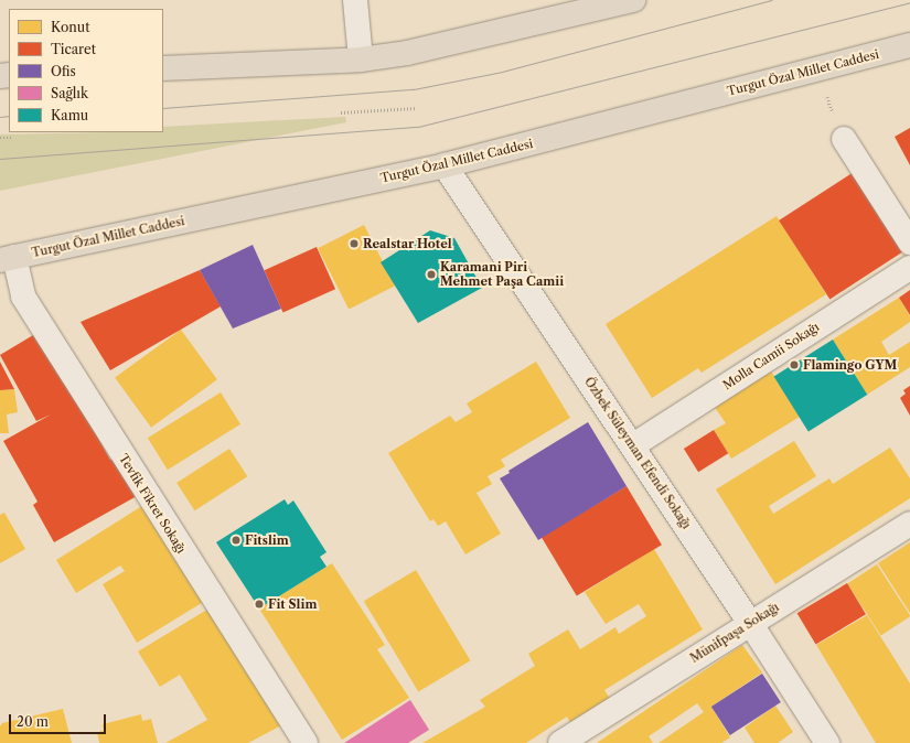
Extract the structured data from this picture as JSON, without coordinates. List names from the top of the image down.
{
  "streets": {
    "main road": ["Turgut Özal Millet Caddesi"],
    "street": [
      "Molla Camii Sokağı",
      "Özbek Süleyman Efendi Sokağı",
      "Tevfik Fikret Sokağı",
      "Münifpaşa Sokağı"
    ]
  },
  "crossings": [
    ["Turgut Özal Millet Caddesi", "Özbek Süleyman Efendi Sokağı"],
    ["Turgut Özal Millet Caddesi", "Tevfik Fikret Sokağı"],
    ["Molla Camii Sokağı", "Özbek Süleyman Efendi Sokağı"],
    ["Özbek Süleyman Efendi Sokağı", "Münifpaşa Sokağı"]
  ],
  "places": [
    "Realstar Hotel",
    "Karamani Piri Mehmet Paşa Camii",
    "Flamingo GYM",
    "Fitslim",
    "Fit Slim"
  ],
  "legend": [
    "Konut",
    "Ticaret",
    "Ofis",
    "Sağlık",
    "Kamu"
  ],
  "scale_bar": "20 m"
}
